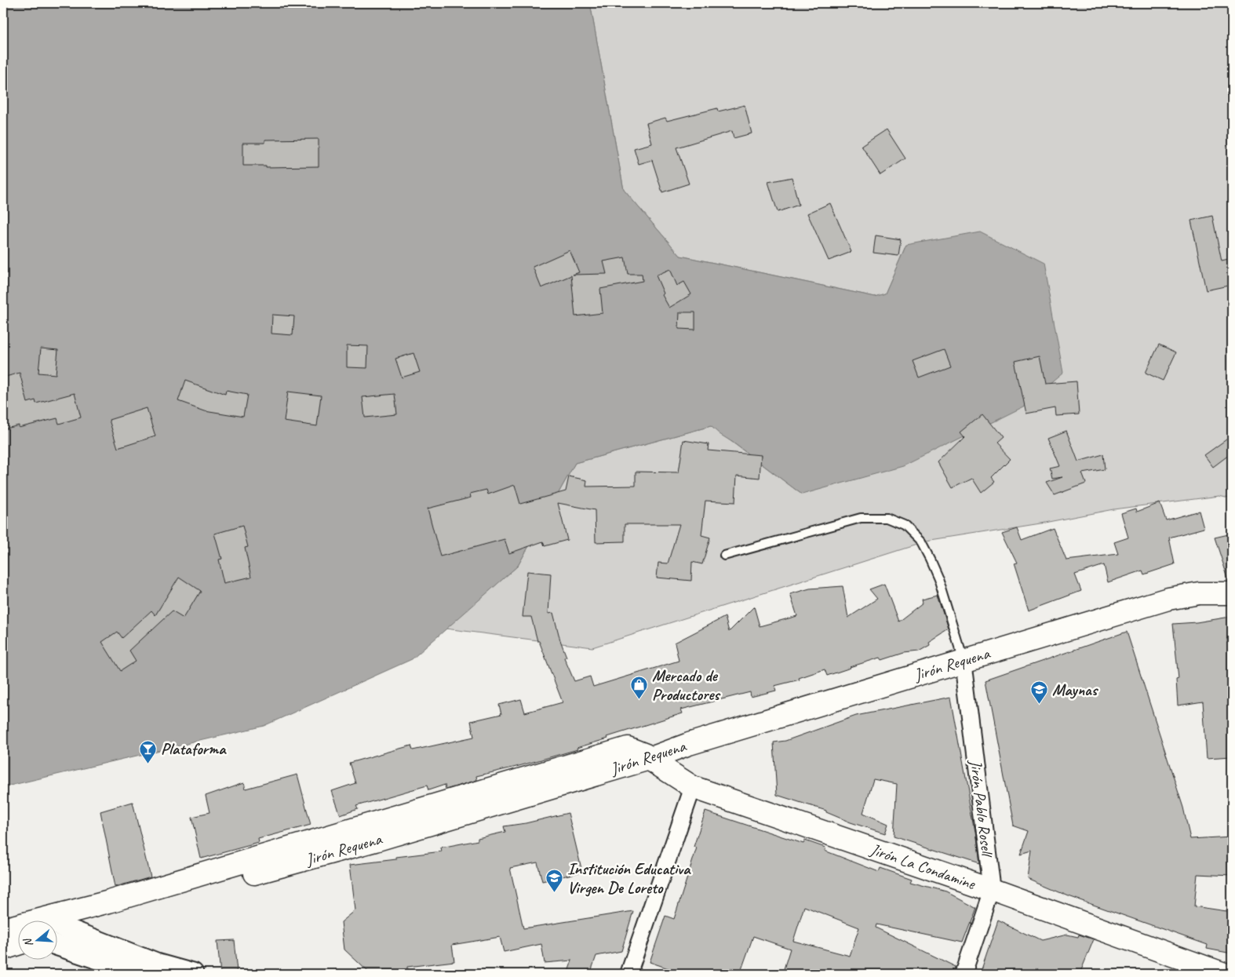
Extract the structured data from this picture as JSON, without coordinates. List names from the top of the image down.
{
  "streets": {
    "main road": ["Jirón Requena", "Jirón La Condamine"],
    "street": ["Jirón Pablo Rosell"]
  },
  "crossings": [
    ["Jirón Requena", "Jirón Pablo Rosell"],
    ["Jirón Requena", "Jirón La Condamine"],
    ["Jirón Pablo Rosell", "Jirón La Condamine"]
  ],
  "places": {
    "shop": ["Mercado de Productores"],
    "school or university": ["Maynas", "Institución Educativa Virgen De Loreto"],
    "bar": ["Plataforma"]
  },
  "north": "left"
}
